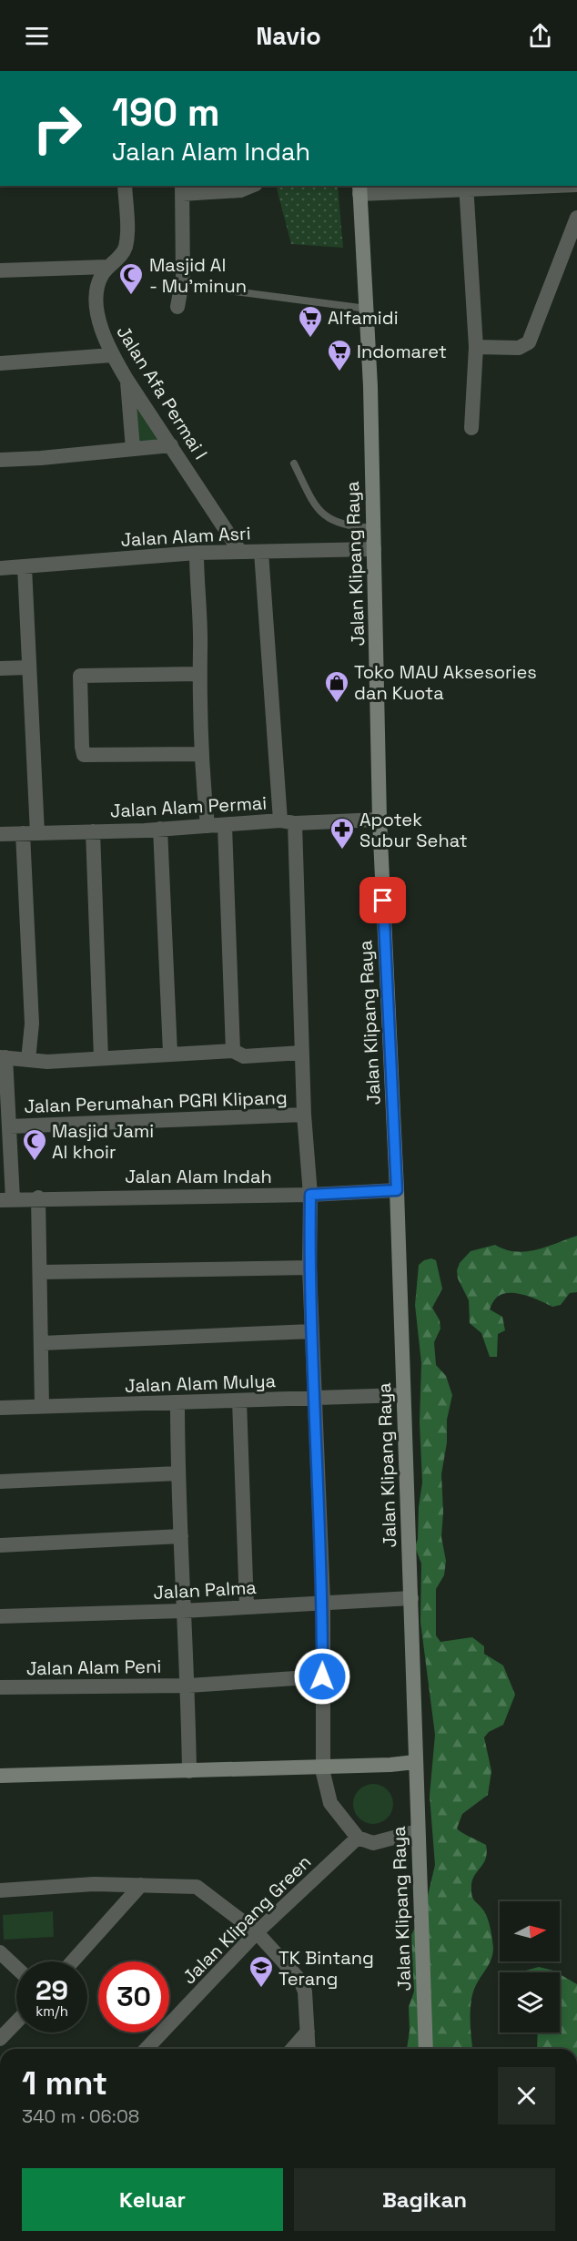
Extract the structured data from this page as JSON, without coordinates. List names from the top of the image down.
{
  "streets": {
    "main road": ["Jalan Klipang Raya"],
    "street": [
      "Jalan Afa Permai I",
      "Jalan Alam Asri",
      "Jalan Alam Permai",
      "Jalan Perumahan PGRI Klipang",
      "Jalan Alam Indah",
      "Jalan Alam Mulya",
      "Jalan Palma",
      "Jalan Alam Peni",
      "Jalan Klipang Green"
    ]
  },
  "crossings": [
    ["Jalan Afa Permai I", "Jalan Alam Asri"],
    ["Jalan Alam Asri", "Jalan Klipang Raya"],
    ["Jalan Alam Asri", "Jalan Perumahan PGRI Klipang"],
    ["Jalan Klipang Raya", "Jalan Alam Permai"],
    ["Jalan Klipang Raya", "Jalan Alam Indah"],
    ["Jalan Klipang Raya", "Jalan Alam Mulya"],
    ["Jalan Klipang Raya", "Jalan Palma"],
    ["Jalan Alam Permai", "Jalan Perumahan PGRI Klipang"],
    ["Jalan Perumahan PGRI Klipang", "Jalan Alam Indah"],
    ["Jalan Perumahan PGRI Klipang", "Jalan Alam Mulya"],
    ["Jalan Perumahan PGRI Klipang", "Jalan Palma"],
    ["Jalan Perumahan PGRI Klipang", "Jalan Alam Peni"]
  ],
  "places": {
    "mosque": ["Masjid Al - Mu'minun", "Masjid Jami Al khoir"],
    "supermarket": ["Alfamidi", "Indomaret"],
    "shop": ["Toko MAU Aksesories dan Kuota"],
    "pharmacy": ["Apotek Subur Sehat"],
    "school or university": ["TK Bintang Terang"]
  },
  "north": "right",
  "page": {
    "header": "Navio",
    "turn": ["190 m", "Jalan Alam Indah"],
    "speed": "29 km/h",
    "limit": "30",
    "heading": ["1 mnt", "340 m · 06:08"],
    "buttons": ["Keluar", "Bagikan"]
  }
}
